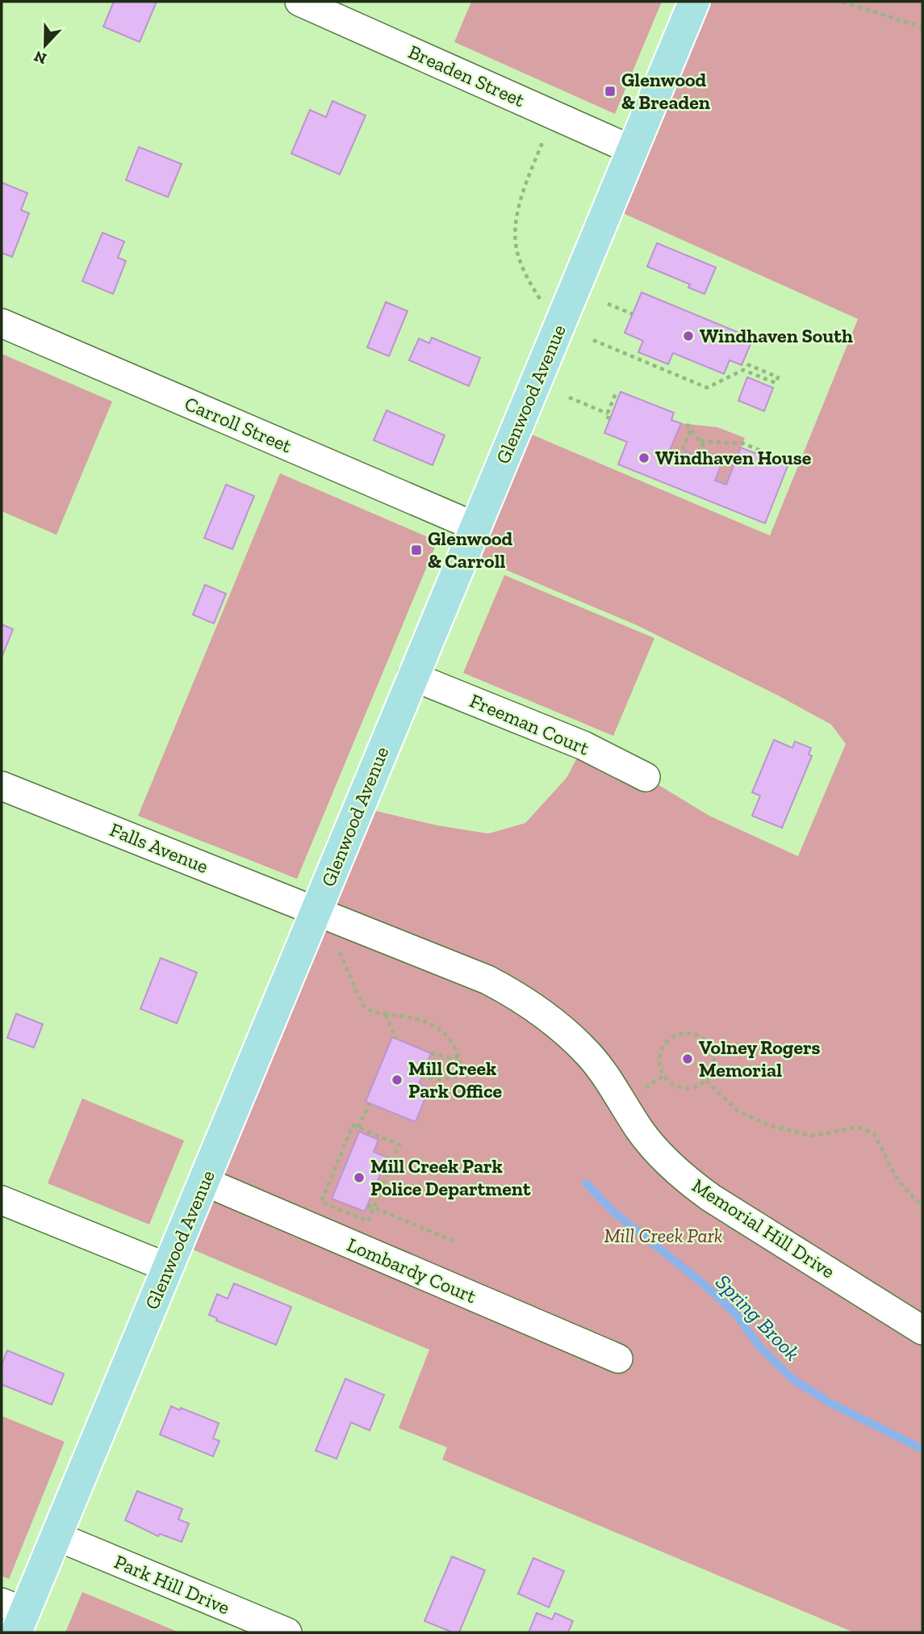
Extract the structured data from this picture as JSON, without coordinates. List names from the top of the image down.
{
  "streets": {
    "main road": ["Glenwood Avenue"],
    "street": [
      "Breaden Street",
      "Carroll Street",
      "Freeman Court",
      "Falls Avenue",
      "Memorial Hill Drive",
      "Lombardy Court",
      "Park Hill Drive"
    ]
  },
  "crossings": [
    ["Breaden Street", "Glenwood Avenue"],
    ["Glenwood Avenue", "Carroll Street"],
    ["Glenwood Avenue", "Freeman Court"],
    ["Glenwood Avenue", "Falls Avenue"],
    ["Glenwood Avenue", "Memorial Hill Drive"],
    ["Glenwood Avenue", "Lombardy Court"],
    ["Glenwood Avenue", "Park Hill Drive"],
    ["Falls Avenue", "Memorial Hill Drive"]
  ],
  "water": ["Spring Brook"],
  "parks": ["Mill Creek Park"],
  "places": {
    "transit": ["Glenwood & Breaden", "Glenwood & Carroll"],
    "other": [
      "Windhaven South",
      "Windhaven House",
      "Volney Rogers Memorial",
      "Mill Creek Park Office",
      "Mill Creek Park Police Department"
    ]
  },
  "north": "bottom"
}
